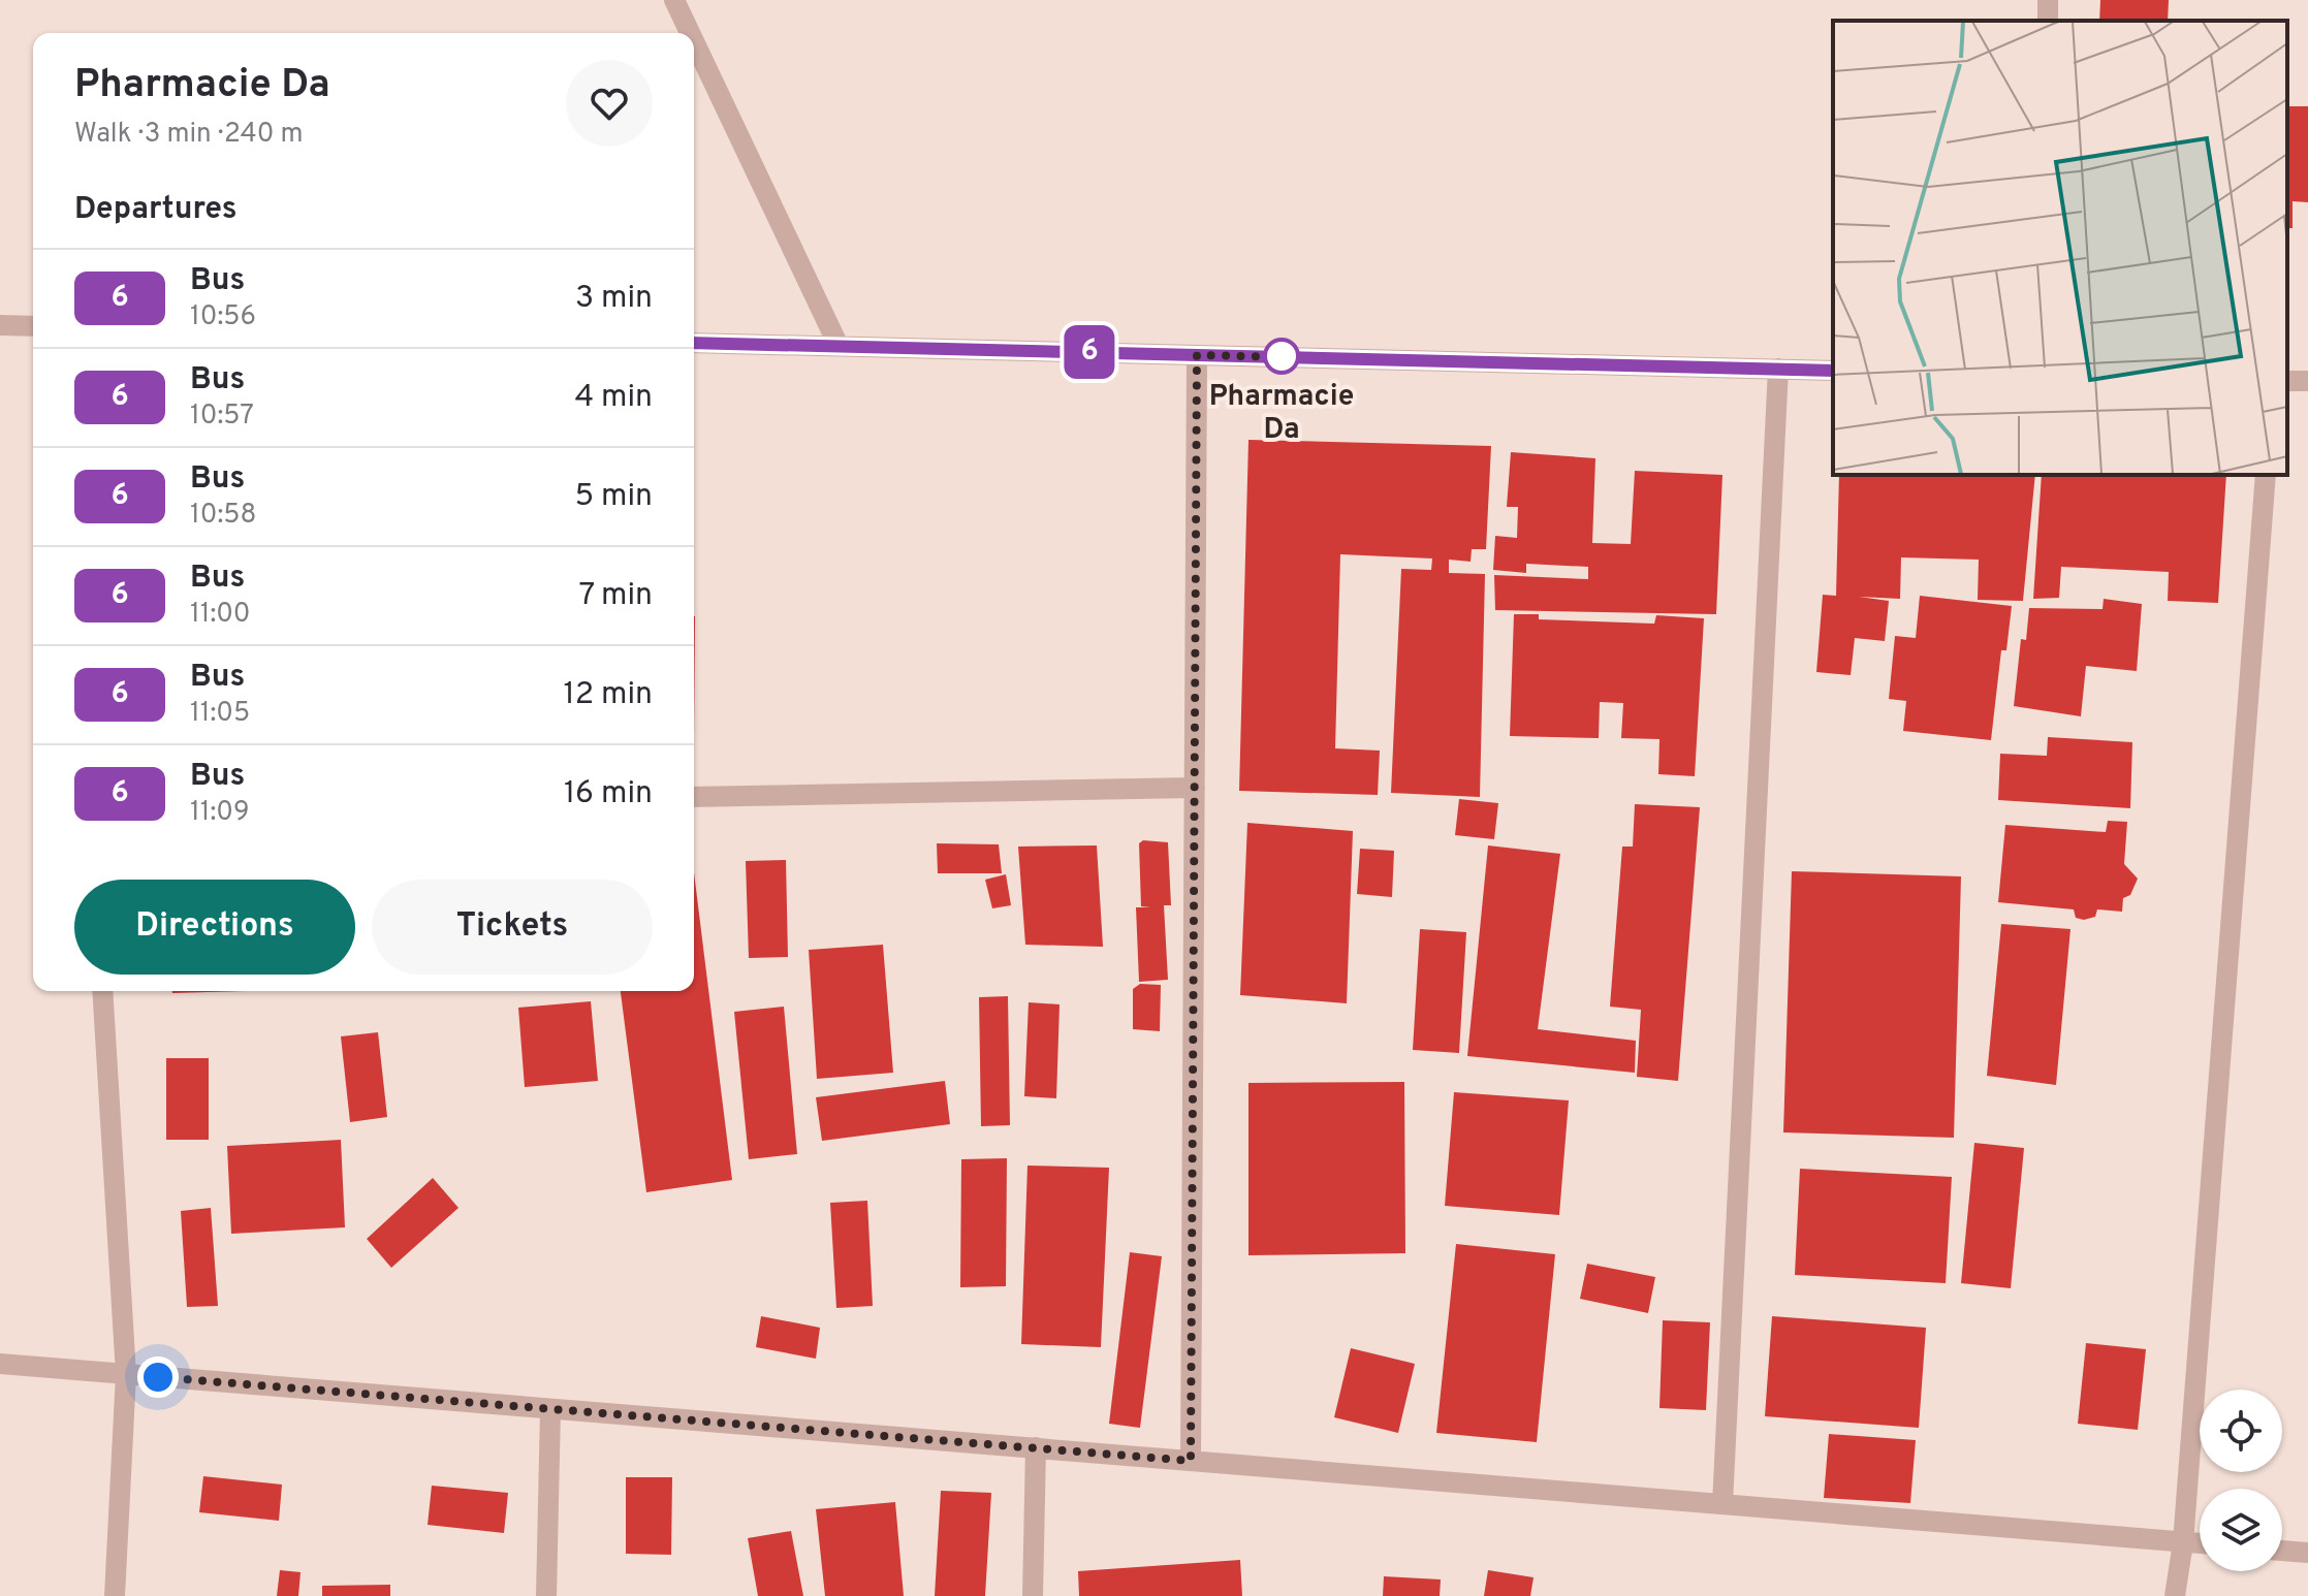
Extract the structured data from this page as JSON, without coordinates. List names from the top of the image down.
{
  "places": ["Pharmacie Da"],
  "lines": ["bus line 6"],
  "page": {
    "on_map": "6",
    "heading": [
      ["Pharmacie Da", "Walk · 3 min · 240 m"],
      "Departures"
    ],
    "list": [
      {
        "mark": "6",
        "name": "Bus",
        "note": "10:56",
        "value": "3 min"
      },
      {
        "mark": "6",
        "name": "Bus",
        "note": "10:57",
        "value": "4 min"
      },
      {
        "mark": "6",
        "name": "Bus",
        "note": "10:58",
        "value": "5 min"
      },
      {
        "mark": "6",
        "name": "Bus",
        "note": "11:00",
        "value": "7 min"
      },
      {
        "mark": "6",
        "name": "Bus",
        "note": "11:05",
        "value": "12 min"
      },
      {
        "mark": "6",
        "name": "Bus",
        "note": "11:09",
        "value": "16 min"
      }
    ],
    "buttons": ["Directions", "Tickets"]
  }
}
